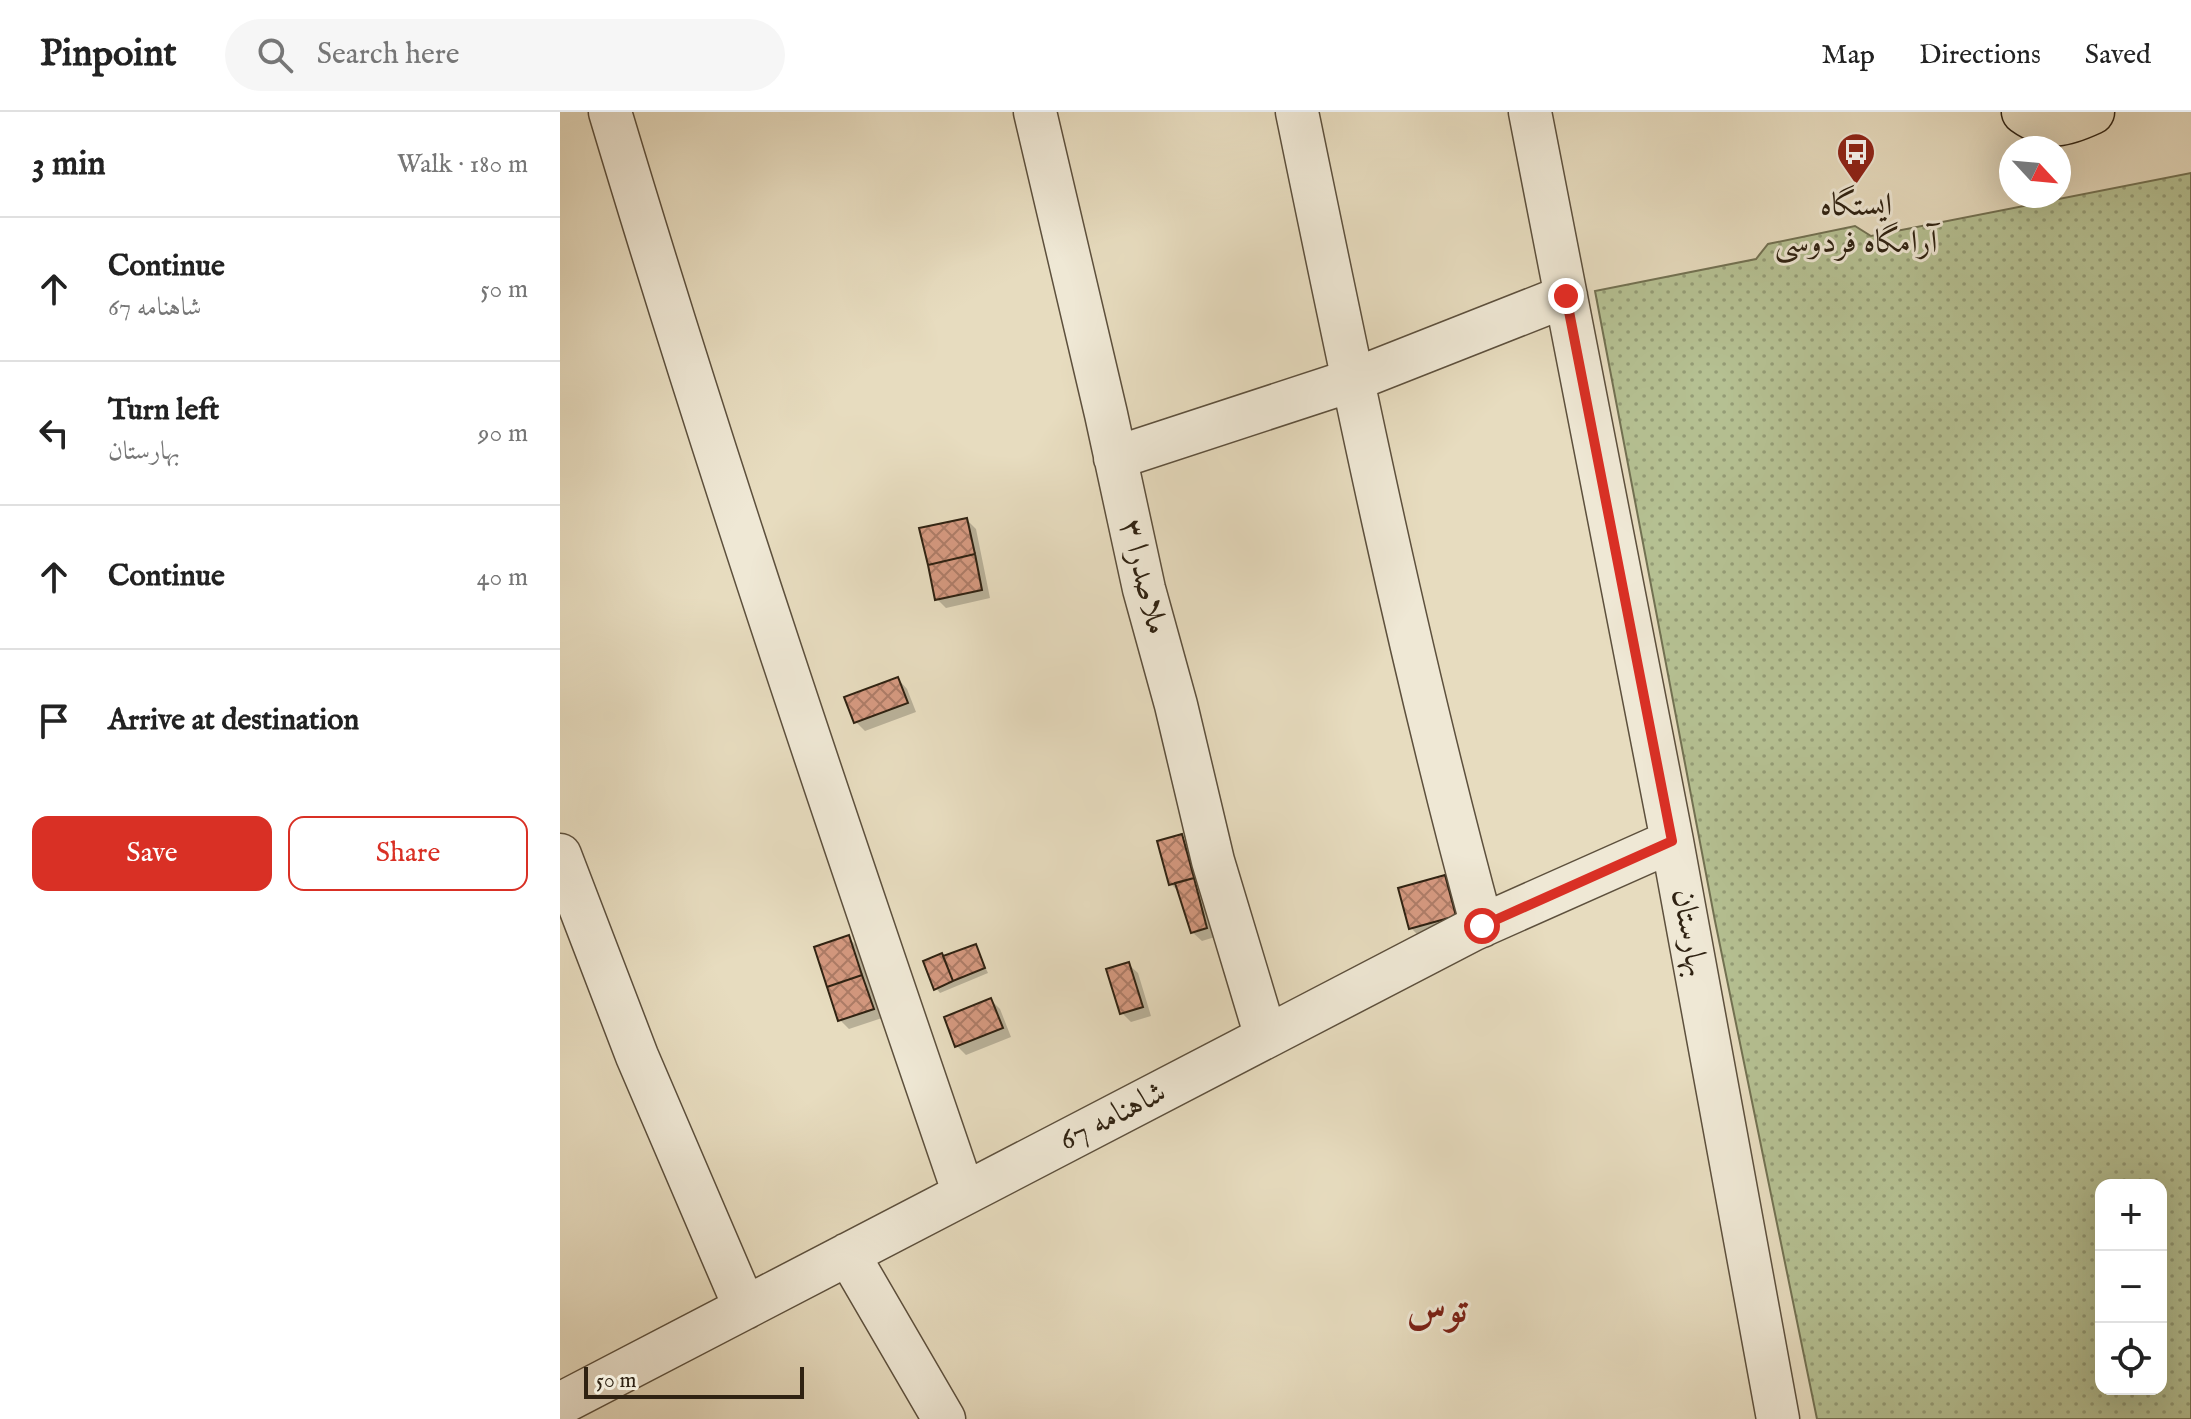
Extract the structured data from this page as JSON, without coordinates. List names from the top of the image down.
{
  "streets": {
    "street": ["ملاصدرا ۳", "بهارستان", "شاهنامه 67"]
  },
  "crossings": [
    ["ملاصدرا ۳", "شاهنامه 67"],
    ["بهارستان", "شاهنامه 67"]
  ],
  "districts": ["توس"],
  "places": {
    "bus stop": ["ایستگاه آرامگاه فردوسی"]
  },
  "scale_bar": "50 m",
  "north": "bottom right",
  "page": {
    "header": "Pinpoint",
    "search": "Search here",
    "nav": ["Map", "Directions", "Saved"],
    "heading": ["3 min", "Walk · 180 m"],
    "list": [
      ["Continue", "شاهنامه 67", "50 m"],
      ["Turn left", "بهارستان", "90 m"],
      ["Continue", "40 m"],
      "Arrive at destination"
    ],
    "buttons": ["Save", "Share"],
    "map_buttons": ["+", "−"],
    "scale": "50 m"
  }
}
